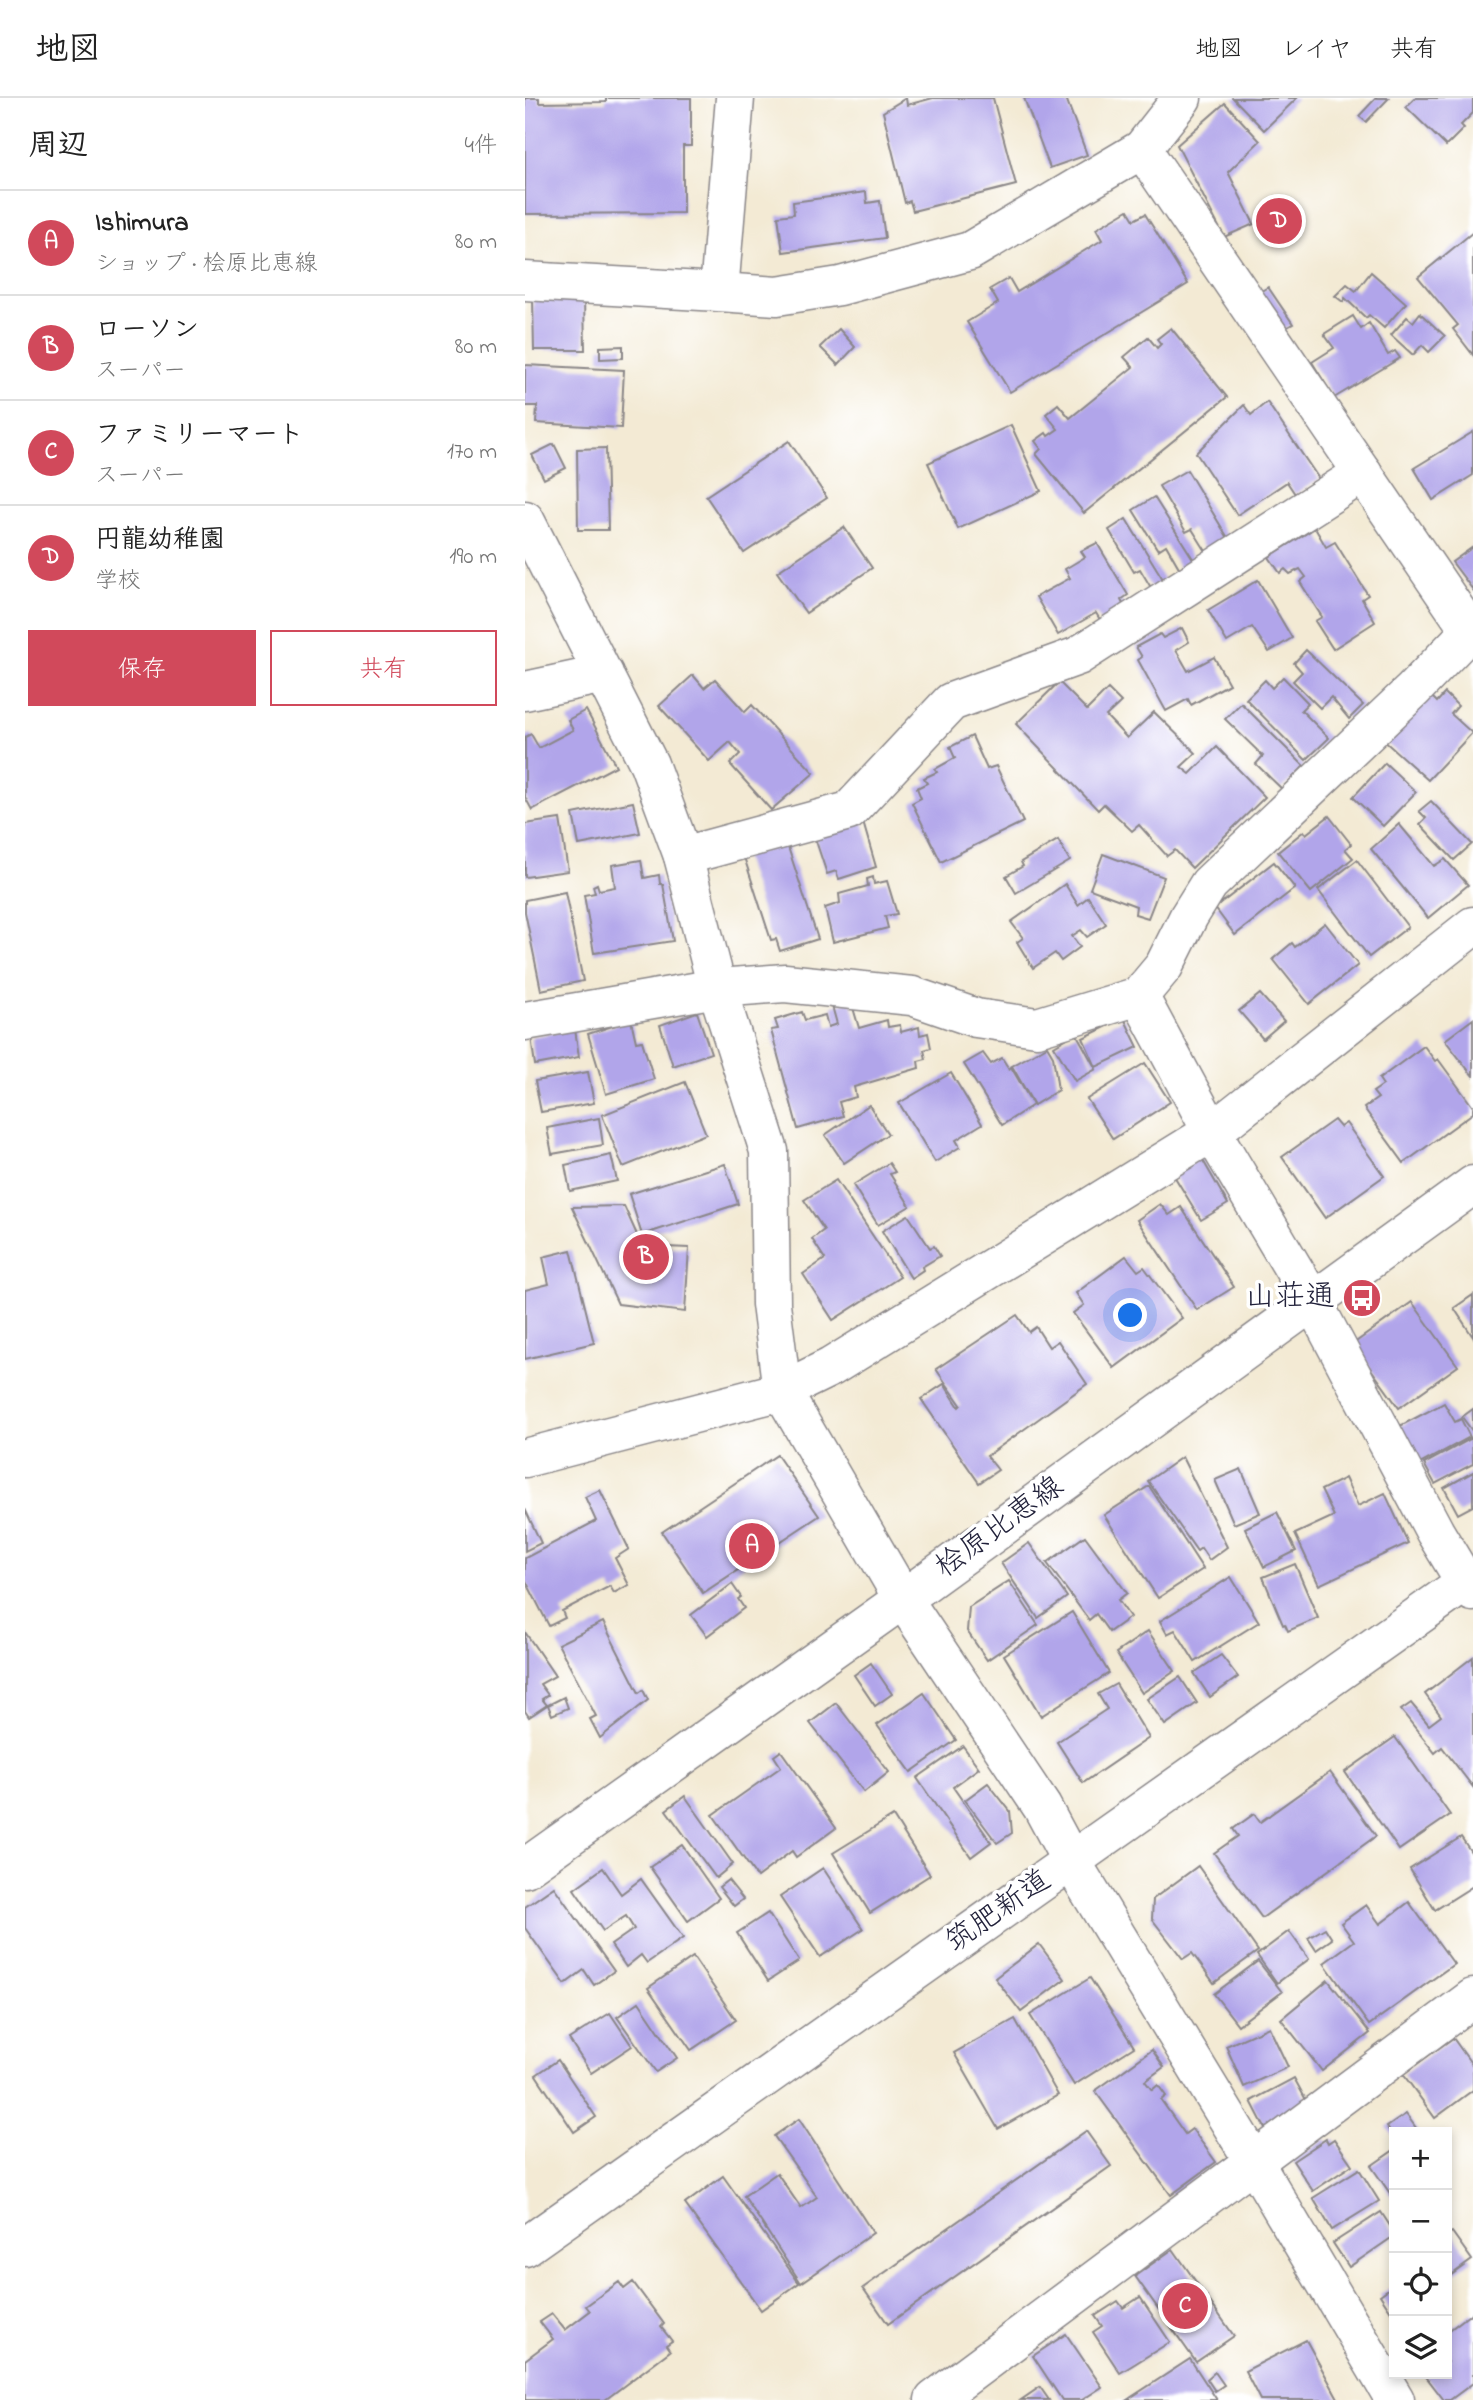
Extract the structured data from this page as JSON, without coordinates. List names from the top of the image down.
{
  "streets": {
    "street": ["桧原比恵線", "筑肥新道"]
  },
  "places": {
    "bus stop": ["山荘通"]
  },
  "page": {
    "header": "地図",
    "nav": ["地図", "レイヤ", "共有"],
    "heading": ["周辺", "4件"],
    "list": [
      {
        "mark": "A",
        "name": "Ishimura",
        "note": "ショップ · 桧原比恵線",
        "value": "80 m"
      },
      {
        "mark": "B",
        "name": "ローソン",
        "note": "スーパー",
        "value": "80 m"
      },
      {
        "mark": "C",
        "name": "ファミリーマート",
        "note": "スーパー",
        "value": "170 m"
      },
      {
        "mark": "D",
        "name": "円龍幼稚園",
        "note": "学校",
        "value": "190 m"
      }
    ],
    "pins": [
      "D",
      "B",
      "A",
      "C"
    ],
    "buttons": ["保存", "共有"],
    "map_buttons": ["+", "−"]
  }
}
